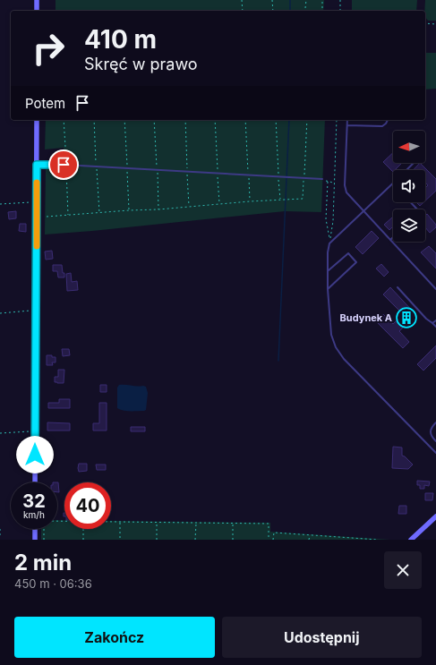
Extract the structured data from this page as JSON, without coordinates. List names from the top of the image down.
{
  "places": {
    "building": ["Budynek A"]
  },
  "north": "left",
  "page": {
    "turn": ["410 m", "Skręć w prawo"],
    "then": "Potem",
    "speed": "32 km/h",
    "limit": "40",
    "heading": ["2 min", "450 m · 06:36"],
    "buttons": ["Zakończ", "Udostępnij"]
  }
}
